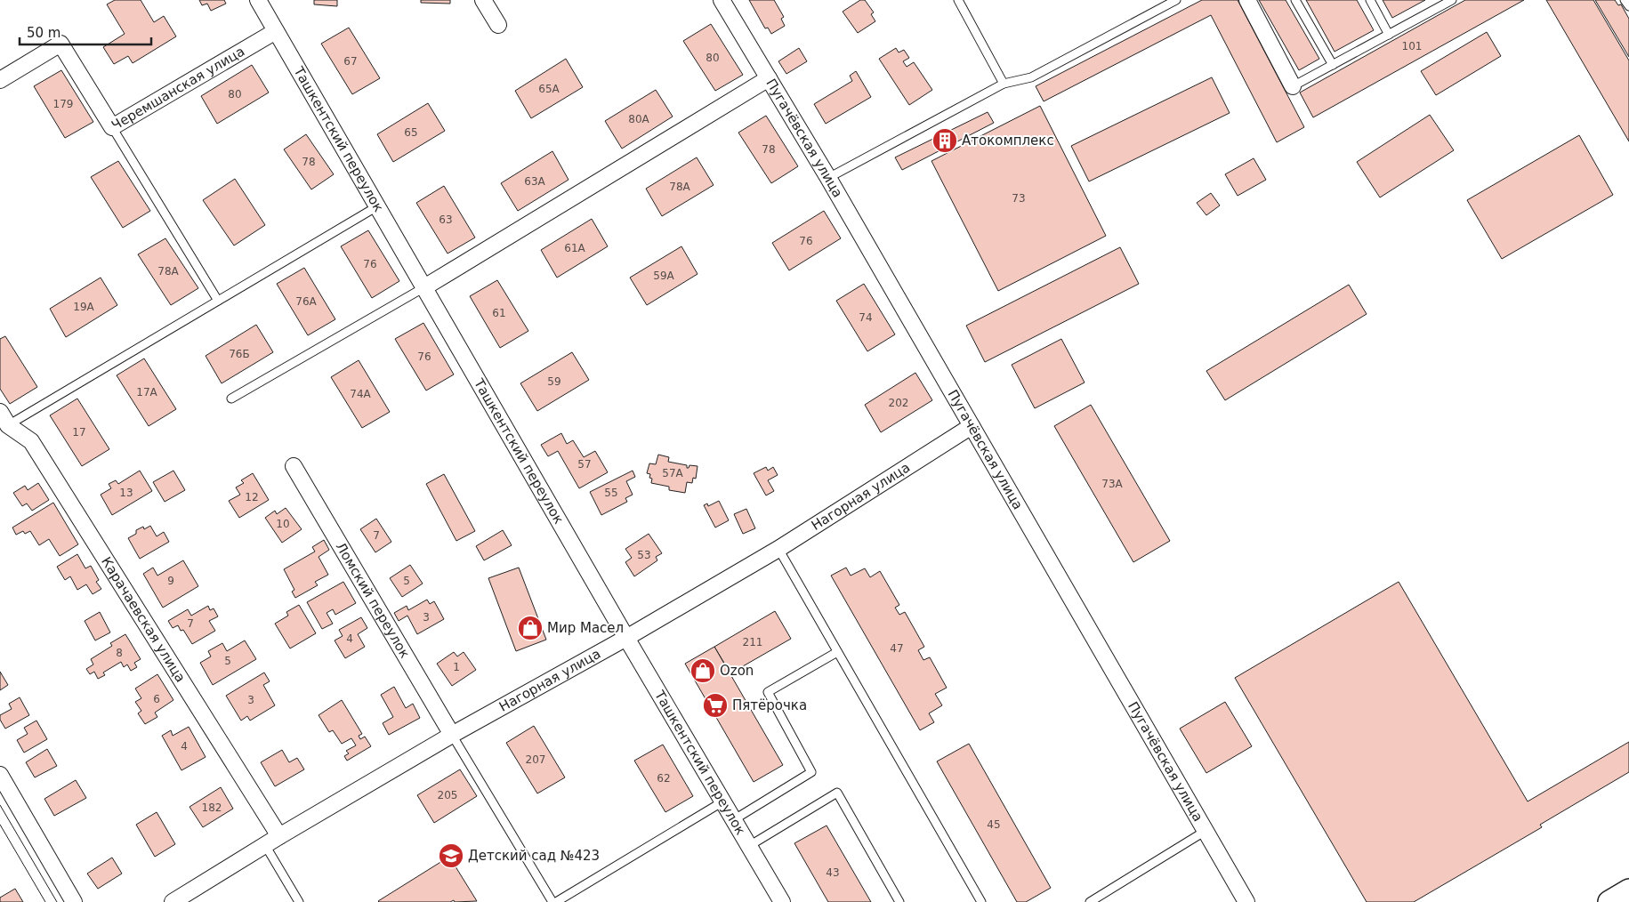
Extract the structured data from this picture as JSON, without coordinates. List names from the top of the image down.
{
  "streets": {
    "street": [
      "Черемшанская улица",
      "Пугачёвская улица",
      "Ташкентский переулок",
      "Нагорная улица",
      "Ломский переулок",
      "Карачаевская улица"
    ]
  },
  "crossings": [
    ["Черемшанская улица", "Ташкентский переулок"],
    ["Пугачёвская улица", "Нагорная улица"],
    ["Ташкентский переулок", "Нагорная улица"],
    ["Нагорная улица", "Ломский переулок"],
    ["Нагорная улица", "Карачаевская улица"]
  ],
  "places": {
    "building": ["Атокомплекс"],
    "shop": ["Мир Масел", "Ozon"],
    "supermarket": ["Пятёрочка"],
    "school or university": ["Детский сад №423"]
  },
  "house_numbers": [
    "101",
    "80",
    "67",
    "65А",
    "80",
    "179",
    "80А",
    "65",
    "78",
    "78",
    "63А",
    "78А",
    "73",
    "63",
    "76",
    "61А",
    "76",
    "78А",
    "59А",
    "76А",
    "19А",
    "61",
    "74",
    "76Б",
    "76",
    "59",
    "17А",
    "74А",
    "202",
    "17",
    "57",
    "57А",
    "73А",
    "13",
    "55",
    "12",
    "10",
    "7",
    "53",
    "9",
    "5",
    "3",
    "7",
    "4",
    "211",
    "47",
    "8",
    "5",
    "1",
    "6",
    "3",
    "4",
    "207",
    "62",
    "205",
    "182",
    "45",
    "43"
  ],
  "scale_bar": "50 m"
}
